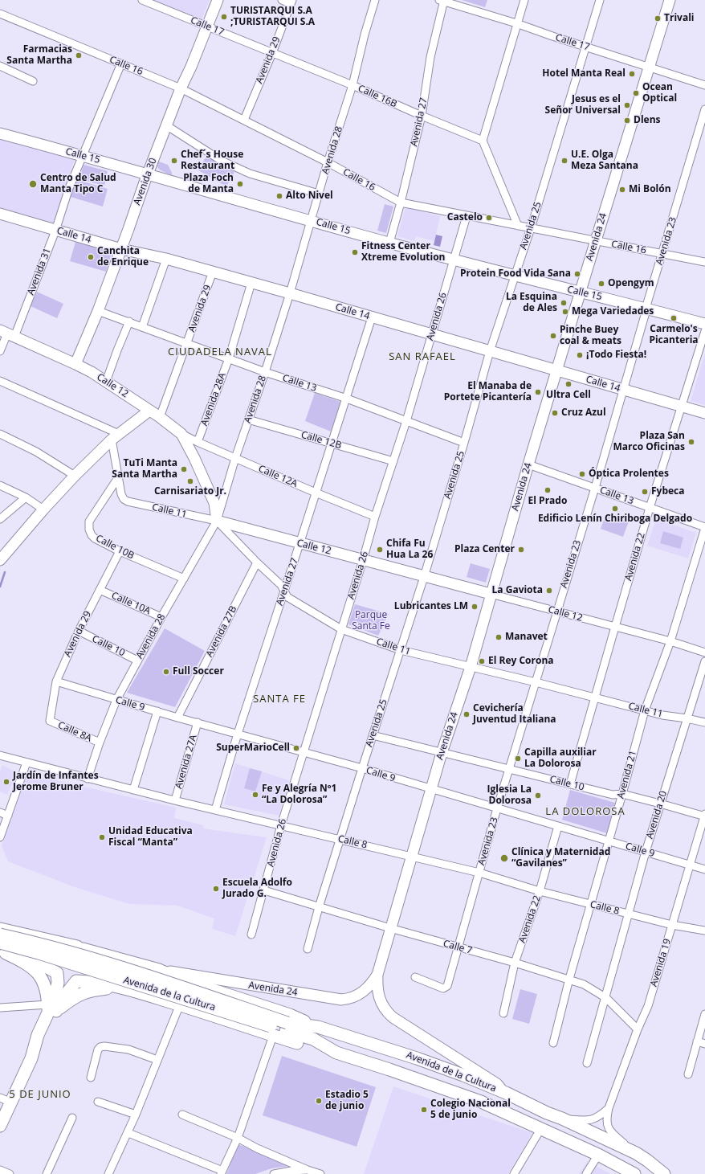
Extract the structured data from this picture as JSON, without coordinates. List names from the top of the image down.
{
  "streets": {
    "main road": ["Avenida de la Cultura"],
    "street": [
      "Calle 17",
      "Avenida 29",
      "Calle 16",
      "Calle 16B",
      "Avenida 27",
      "Avenida 28",
      "Calle 15",
      "Avenida 30",
      "Avenida 25",
      "Calle 14",
      "Avenida 24",
      "Avenida 23",
      "Avenida 31",
      "Avenida 26",
      "Calle 13",
      "Calle 12",
      "Avenida 28A",
      "Calle 12B",
      "Calle 12A",
      "Calle 11",
      "Calle 10B",
      "Avenida 22",
      "Calle 10A",
      "Avenida 27B",
      "Calle 10",
      "Calle 9",
      "Calle 8A",
      "Avenida 27A",
      "Avenida 21",
      "Avenida 20",
      "Calle 8",
      "Calle 7",
      "Avenida 19"
    ]
  },
  "crossings": [
    ["Calle 17", "Avenida 29"],
    ["Calle 17", "Calle 16B"],
    ["Calle 17", "Avenida 27"],
    ["Calle 17", "Avenida 30"],
    ["Calle 17", "Avenida 25"],
    ["Calle 17", "Avenida 24"],
    ["Avenida 29", "Calle 16"],
    ["Avenida 29", "Calle 16B"],
    ["Avenida 29", "Calle 14"],
    ["Avenida 29", "Calle 13"],
    ["Avenida 29", "Calle 12"],
    ["Avenida 29", "Calle 10B"],
    ["Avenida 29", "Calle 10A"],
    ["Avenida 29", "Calle 10"],
    ["Avenida 29", "Calle 9"],
    ["Avenida 29", "Calle 8A"],
    ["Calle 16", "Avenida 27"],
    ["Calle 16", "Avenida 28"],
    ["Calle 16", "Avenida 30"],
    ["Calle 16", "Avenida 25"],
    ["Calle 16", "Avenida 24"],
    ["Calle 16", "Avenida 23"],
    ["Calle 16", "Avenida 31"],
    ["Calle 16", "Avenida 26"],
    ["Calle 16B", "Avenida 27"],
    ["Calle 16B", "Avenida 28"],
    ["Avenida 27", "Calle 15"],
    ["Avenida 27", "Calle 14"],
    ["Avenida 27", "Calle 13"],
    ["Avenida 27", "Calle 12"],
    ["Avenida 27", "Calle 12B"],
    ["Avenida 27", "Calle 12A"],
    ["Avenida 27", "Calle 11"],
    ["Avenida 27", "Calle 9"],
    ["Avenida 27", "Calle 8"],
    ["Avenida 28", "Calle 15"],
    ["Avenida 28", "Calle 14"],
    ["Avenida 28", "Calle 13"],
    ["Avenida 28", "Calle 12"],
    ["Avenida 28", "Calle 12B"],
    ["Avenida 28", "Calle 12A"],
    ["Avenida 28", "Calle 11"],
    ["Avenida 28", "Calle 10B"],
    ["Avenida 28", "Calle 10A"],
    ["Avenida 28", "Calle 10"],
    ["Avenida 28", "Calle 9"],
    ["Avenida 28", "Calle 8A"],
    ["Avenida 28", "Calle 8"],
    ["Calle 15", "Avenida 30"],
    ["Calle 15", "Avenida 25"],
    ["Calle 15", "Avenida 24"],
    ["Calle 15", "Avenida 23"],
    ["Calle 15", "Avenida 31"],
    ["Calle 15", "Avenida 26"],
    ["Avenida 30", "Calle 14"],
    ["Avenida 30", "Calle 13"],
    ["Avenida 30", "Calle 12"],
    ["Avenida 25", "Calle 14"],
    ["Avenida 25", "Calle 13"],
    ["Avenida 25", "Calle 12"],
    ["Avenida 25", "Calle 11"],
    ["Avenida 25", "Calle 10"],
    ["Avenida 25", "Calle 9"],
    ["Avenida 25", "Calle 8"],
    ["Avenida 25", "Calle 7"],
    ["Calle 14", "Avenida 24"],
    ["Calle 14", "Avenida 23"],
    ["Calle 14", "Avenida 31"],
    ["Calle 14", "Avenida 26"],
    ["Calle 14", "Avenida 28A"],
    ["Calle 14", "Avenida 22"],
    ["Avenida 24", "Calle 13"],
    ["Avenida 24", "Calle 12"],
    ["Avenida 24", "Calle 11"],
    ["Avenida 24", "Calle 10"],
    ["Avenida 24", "Calle 9"],
    ["Avenida 24", "Calle 8"],
    ["Avenida 24", "Calle 7"],
    ["Avenida 24", "Avenida de la Cultura"],
    ["Avenida 23", "Calle 13"],
    ["Avenida 23", "Calle 12"],
    ["Avenida 23", "Calle 11"],
    ["Avenida 23", "Calle 10"],
    ["Avenida 23", "Calle 9"],
    ["Avenida 23", "Calle 8"],
    ["Avenida 23", "Calle 7"],
    ["Avenida 31", "Calle 12"],
    ["Avenida 26", "Calle 13"],
    ["Avenida 26", "Calle 12"],
    ["Avenida 26", "Calle 12B"],
    ["Avenida 26", "Calle 12A"],
    ["Avenida 26", "Calle 11"],
    ["Avenida 26", "Calle 9"],
    ["Avenida 26", "Calle 8"],
    ["Avenida 26", "Calle 7"],
    ["Calle 13", "Avenida 28A"],
    ["Calle 13", "Avenida 22"],
    ["Calle 13", "Avenida 21"],
    ["Calle 12", "Calle 12A"],
    ["Calle 12", "Calle 11"],
    ["Calle 12", "Avenida 22"],
    ["Calle 12", "Avenida 21"],
    ["Avenida 28A", "Calle 12A"],
    ["Calle 11", "Calle 10B"],
    ["Calle 11", "Avenida 22"],
    ["Calle 11", "Avenida 27B"],
    ["Calle 11", "Avenida 21"],
    ["Calle 11", "Avenida 20"],
    ["Avenida 22", "Calle 10"],
    ["Avenida 22", "Calle 9"],
    ["Avenida 22", "Calle 8"],
    ["Avenida 22", "Calle 7"],
    ["Avenida 27B", "Calle 9"],
    ["Calle 10", "Avenida 21"],
    ["Calle 10", "Avenida 20"],
    ["Calle 10", "Avenida 19"],
    ["Calle 9", "Avenida 27A"],
    ["Calle 9", "Avenida 21"],
    ["Calle 9", "Avenida 20"],
    ["Calle 9", "Avenida 19"],
    ["Avenida 27A", "Calle 8"],
    ["Avenida 21", "Calle 8"],
    ["Avenida 21", "Calle 7"],
    ["Avenida 20", "Calle 8"],
    ["Avenida 20", "Calle 7"],
    ["Calle 8", "Avenida 19"],
    ["Calle 7", "Avenida 19"],
    ["Avenida 19", "Avenida de la Cultura"]
  ],
  "districts": [
    "CIUDADELA NAVAL",
    "SAN RAFAEL",
    "SANTA FE",
    "LA DOLOROSA",
    "5 DE JUNIO"
  ],
  "parks": ["Parque Santa Fe"],
  "places": [
    "TURISTARQUI S.A ;TURISTARQUI S.A",
    "Trivali",
    "Farmacias Santa Martha",
    "Hotel Manta Real",
    "Ocean Optical",
    "Jesus es el Señor Universal",
    "Dlens",
    "Chef´s House Restaurant",
    "U.E. Olga Meza Santana",
    "Centro de Salud Manta Tipo C",
    "Plaza Foch de Manta",
    "Mi Bolón",
    "Alto Nivel",
    "Castelo",
    "Fitness Center Xtreme Evolution",
    "Canchita de Enrique",
    "Protein Food Vida Sana",
    "Opengym",
    "La Esquina de Ales",
    "Mega Variedades",
    "Carmelo's Picanteria",
    "Pinche Buey coal & meats",
    "¡Todo Fiesta!",
    "Ultra Cell",
    "El Manaba de Portete Picantería",
    "Cruz Azul",
    "Plaza San Marco Oficinas",
    "TuTi Manta Santa Martha",
    "Óptica Prolentes",
    "Carnisariato Jr.",
    "El Prado",
    "Fybeca",
    "Edificio Lenín Chiriboga Delgado",
    "Chifa Fu Hua La 26",
    "Plaza Center",
    "La Gaviota",
    "Lubricantes LM",
    "Manavet",
    "El Rey Corona",
    "Full Soccer",
    "Cevichería Juventud Italiana",
    "SuperMarioCell",
    "Capilla auxiliar La Dolorosa",
    "Jardín de Infantes Jerome Bruner",
    "Fe y Alegría Nº1 “La Dolorosa”",
    "Iglesia La Dolorosa",
    "Unidad Educativa Fiscal “Manta”",
    "Clínica y Maternidad “Gavilanes”",
    "Escuela Adolfo Jurado G.",
    "Estadio 5 de junio",
    "Colegio Nacional 5 de junio"
  ]
}
